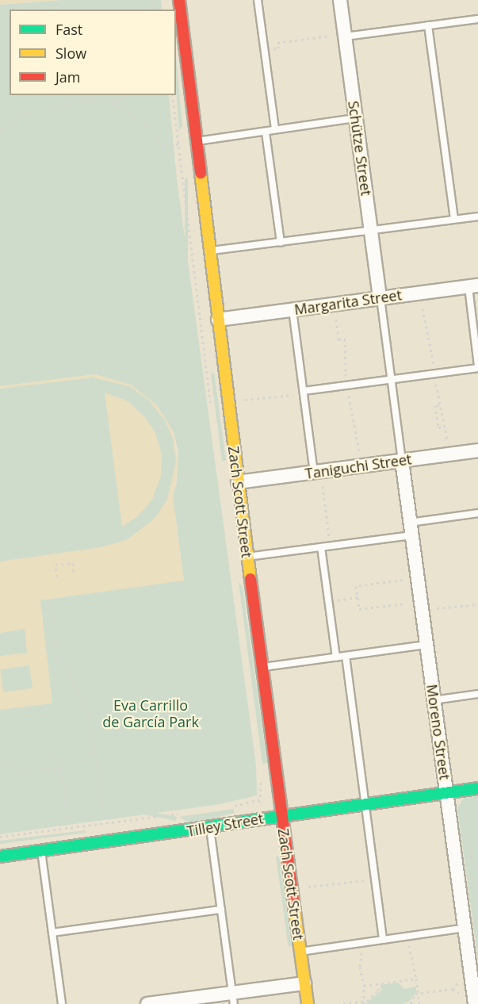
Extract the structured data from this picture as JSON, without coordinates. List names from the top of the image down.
{
  "streets": {
    "street": [
      "Schütze Street",
      "Margarita Street",
      "Taniguchi Street",
      "Zach Scott Street",
      "Moreno Street",
      "Tilley Street"
    ]
  },
  "crossings": [
    ["Schütze Street", "Margarita Street"],
    ["Margarita Street", "Zach Scott Street"],
    ["Taniguchi Street", "Zach Scott Street"],
    ["Taniguchi Street", "Moreno Street"],
    ["Zach Scott Street", "Tilley Street"],
    ["Moreno Street", "Tilley Street"]
  ],
  "parks": ["Eva Carrillo de García Park"],
  "legend": ["Fast", "Slow", "Jam"]
}
